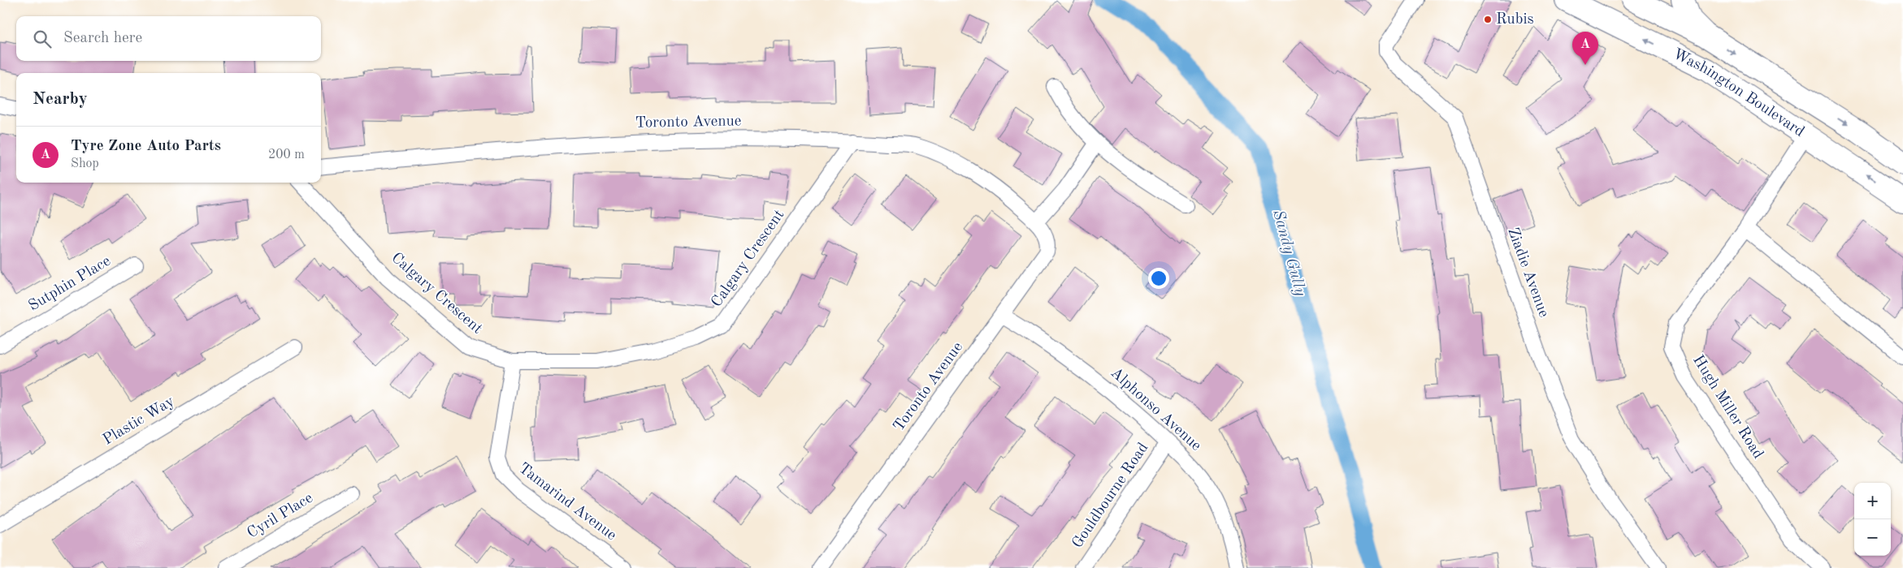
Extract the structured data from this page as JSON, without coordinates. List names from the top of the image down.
{
  "streets": {
    "highway": ["Washington Boulevard"],
    "street": [
      "Toronto Avenue",
      "Calgary Crescent",
      "Ziadie Avenue",
      "Sutphin Place",
      "Hugh Miller Road",
      "Alphonso Avenue",
      "Plastic Way",
      "Gouldbourne Road",
      "Tamarind Avenue",
      "Cyril Place"
    ]
  },
  "crossings": [
    ["Washington Boulevard", "Hugh Miller Road"],
    ["Toronto Avenue", "Calgary Crescent"],
    ["Toronto Avenue", "Alphonso Avenue"],
    ["Calgary Crescent", "Tamarind Avenue"],
    ["Alphonso Avenue", "Gouldbourne Road"]
  ],
  "water": ["Sandy Gully"],
  "places": ["Rubis"],
  "page": {
    "search": "Search here",
    "pins": "A",
    "heading": "Nearby",
    "list": [
      {
        "mark": "A",
        "name": "Tyre Zone Auto Parts",
        "note": "Shop",
        "value": "200 m"
      }
    ],
    "map_buttons": ["+", "−"]
  }
}
